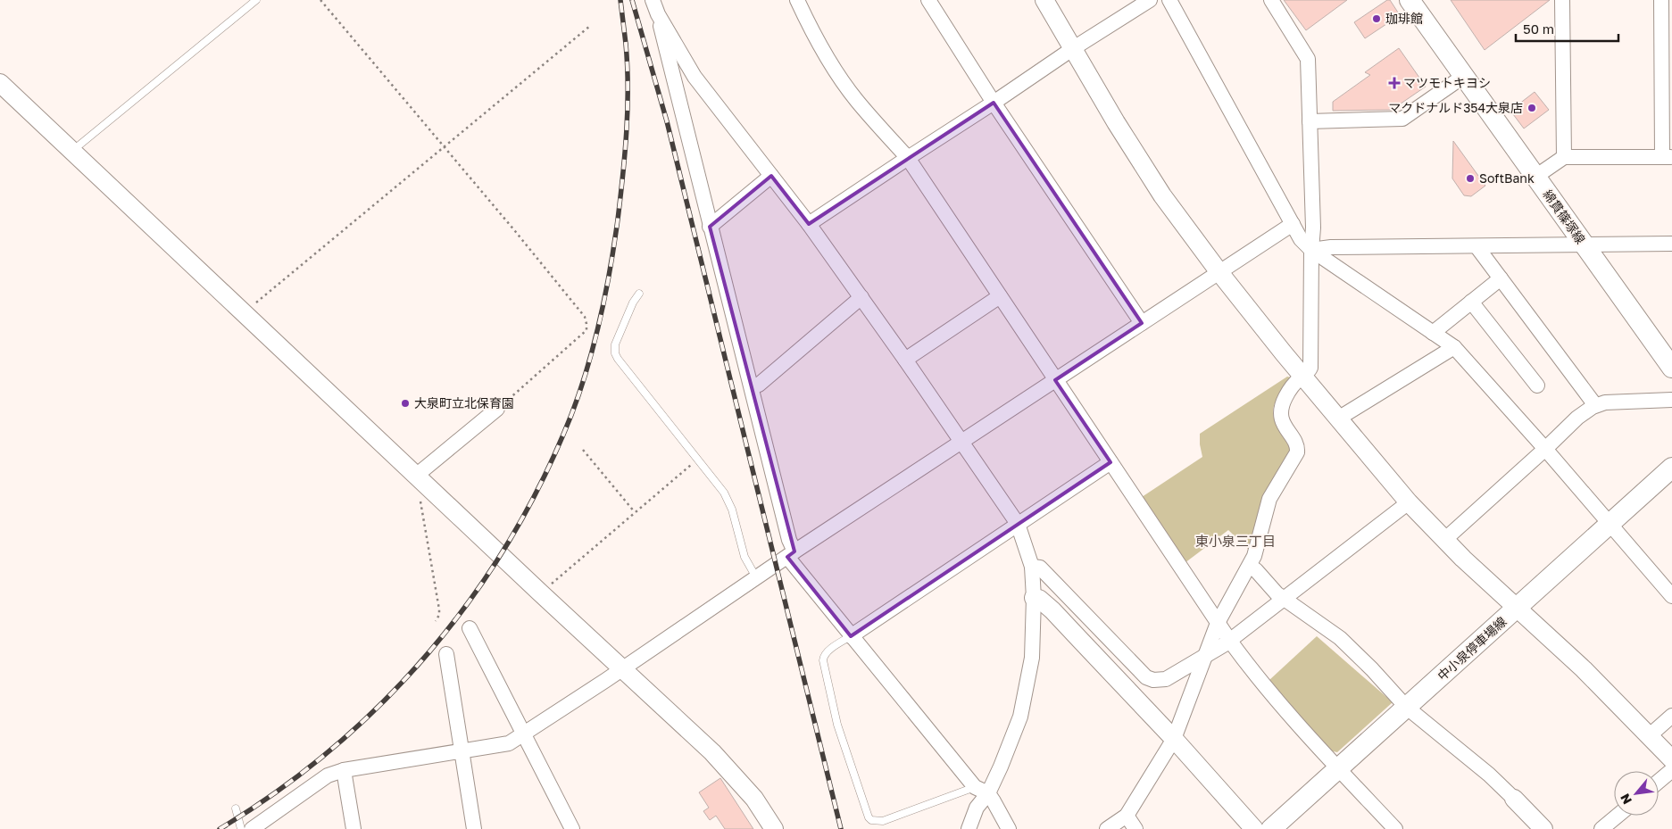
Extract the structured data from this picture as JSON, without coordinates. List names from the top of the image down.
{
  "streets": {
    "main road": ["綿貫篠塚線", "中小泉停車場線"]
  },
  "districts": ["東小泉三丁目"],
  "places": {
    "other": [
      "珈琲館",
      "マクドナルド354大泉店",
      "SoftBank",
      "大泉町立北保育園"
    ],
    "health": ["マツモトキヨシ"]
  },
  "scale_bar": "50 m",
  "north": "bottom left"
}
